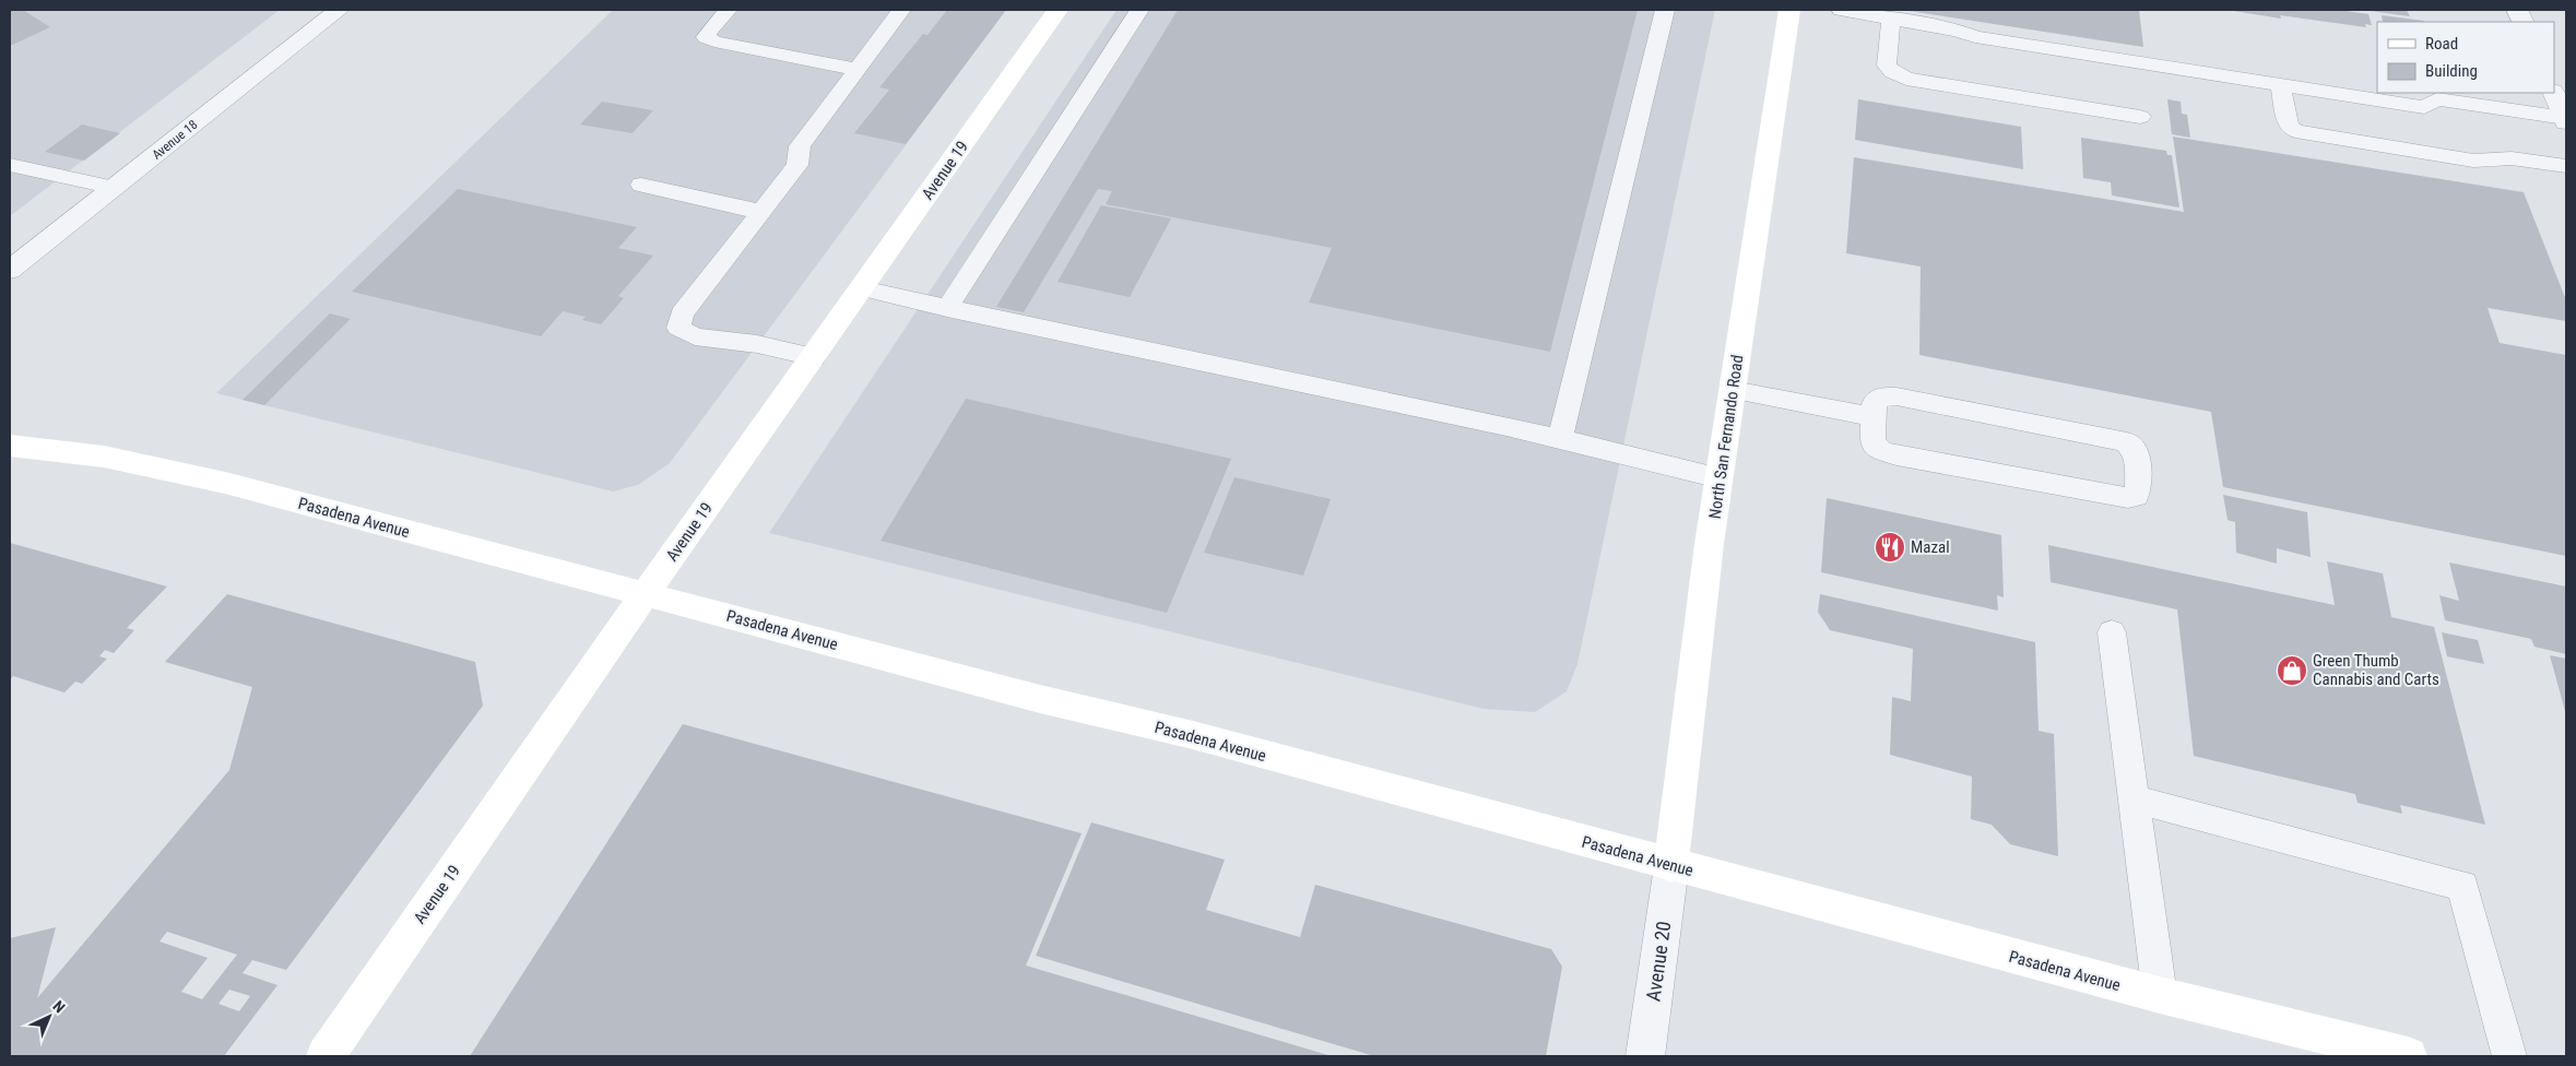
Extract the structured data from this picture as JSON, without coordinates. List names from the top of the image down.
{
  "streets": {
    "main road": ["Avenue 19", "North San Fernando Road", "Pasadena Avenue"],
    "street": ["Avenue 18", "Avenue 20"]
  },
  "crossings": [
    ["Avenue 19", "Pasadena Avenue"],
    ["North San Fernando Road", "Pasadena Avenue"],
    ["North San Fernando Road", "Avenue 20"],
    ["Pasadena Avenue", "Avenue 20"]
  ],
  "places": {
    "restaurant": ["Mazal"],
    "shop": ["Green Thumb Cannabis and Carts"]
  },
  "legend": ["Road", "Building"],
  "north": "top right"
}
